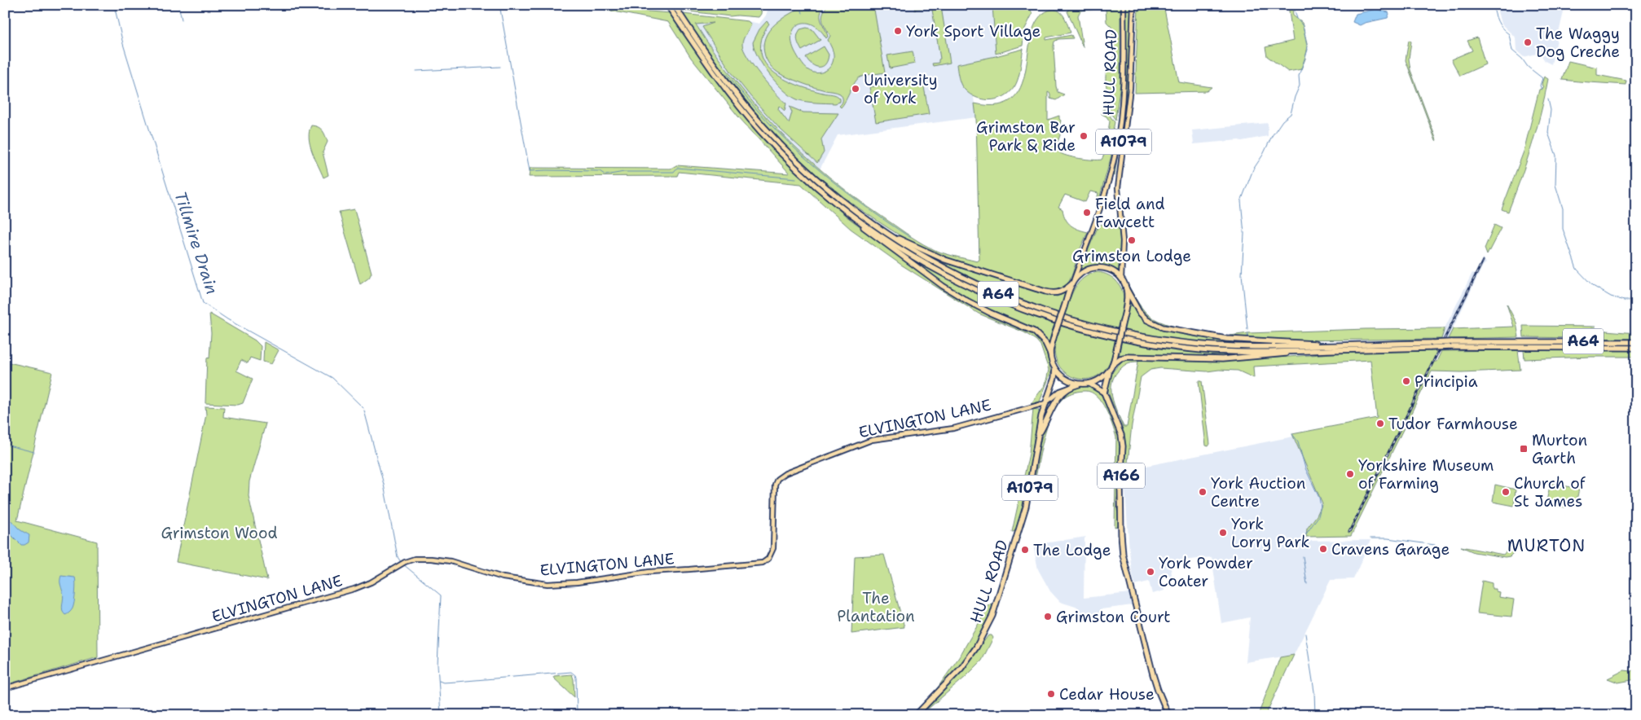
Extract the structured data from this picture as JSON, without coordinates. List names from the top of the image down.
{
  "streets": {
    "highway": [
      "HULL ROAD",
      "A1079",
      "A64",
      "A166"
    ],
    "main road": ["ELVINGTON LANE"]
  },
  "crossings": [
    ["HULL ROAD", "ELVINGTON LANE"]
  ],
  "districts": ["MURTON"],
  "water": ["Tillmire Drain"],
  "parks": ["Grimston Wood", "The Plantation"],
  "places": {
    "other": [
      "York Sport Village",
      "The Waggy Dog Creche",
      "University of York",
      "Grimston Bar Park & Ride",
      "Field and Fawcett",
      "Grimston Lodge",
      "Principia",
      "Tudor Farmhouse",
      "Yorkshire Museum of Farming",
      "York Auction Centre",
      "Church of St James",
      "York Lorry Park",
      "Cravens Garage",
      "The Lodge",
      "York Powder Coater",
      "Grimston Court",
      "Cedar House"
    ],
    "transit": ["Murton Garth"]
  }
}
